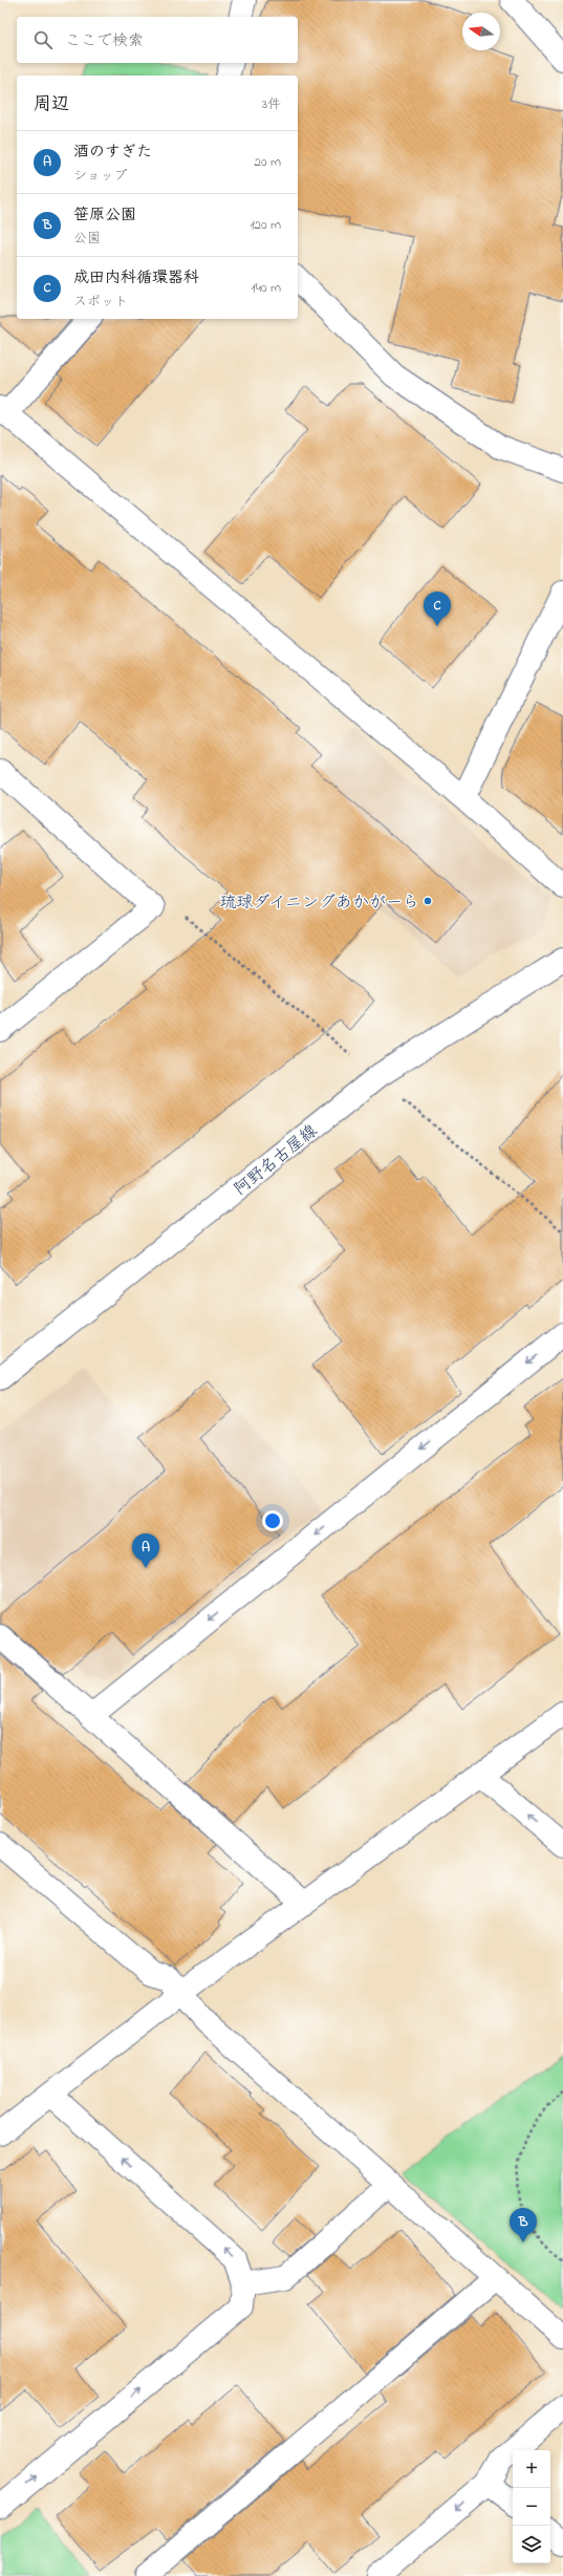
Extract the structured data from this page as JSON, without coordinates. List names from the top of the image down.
{
  "streets": {
    "street": ["阿野名古屋線"]
  },
  "places": ["琉球ダイニングあかがーら"],
  "north": "left",
  "page": {
    "search": "ここで検索",
    "heading": ["周辺", "3件"],
    "list": [
      {
        "mark": "A",
        "name": "酒のすぎた",
        "note": "ショップ",
        "value": "20 m"
      },
      {
        "mark": "B",
        "name": "笹原公園",
        "note": "公園",
        "value": "120 m"
      },
      {
        "mark": "C",
        "name": "成田内科循環器科",
        "note": "スポット",
        "value": "140 m"
      }
    ],
    "pins": ["C", "A", "B"],
    "map_buttons": ["+", "−"]
  }
}
